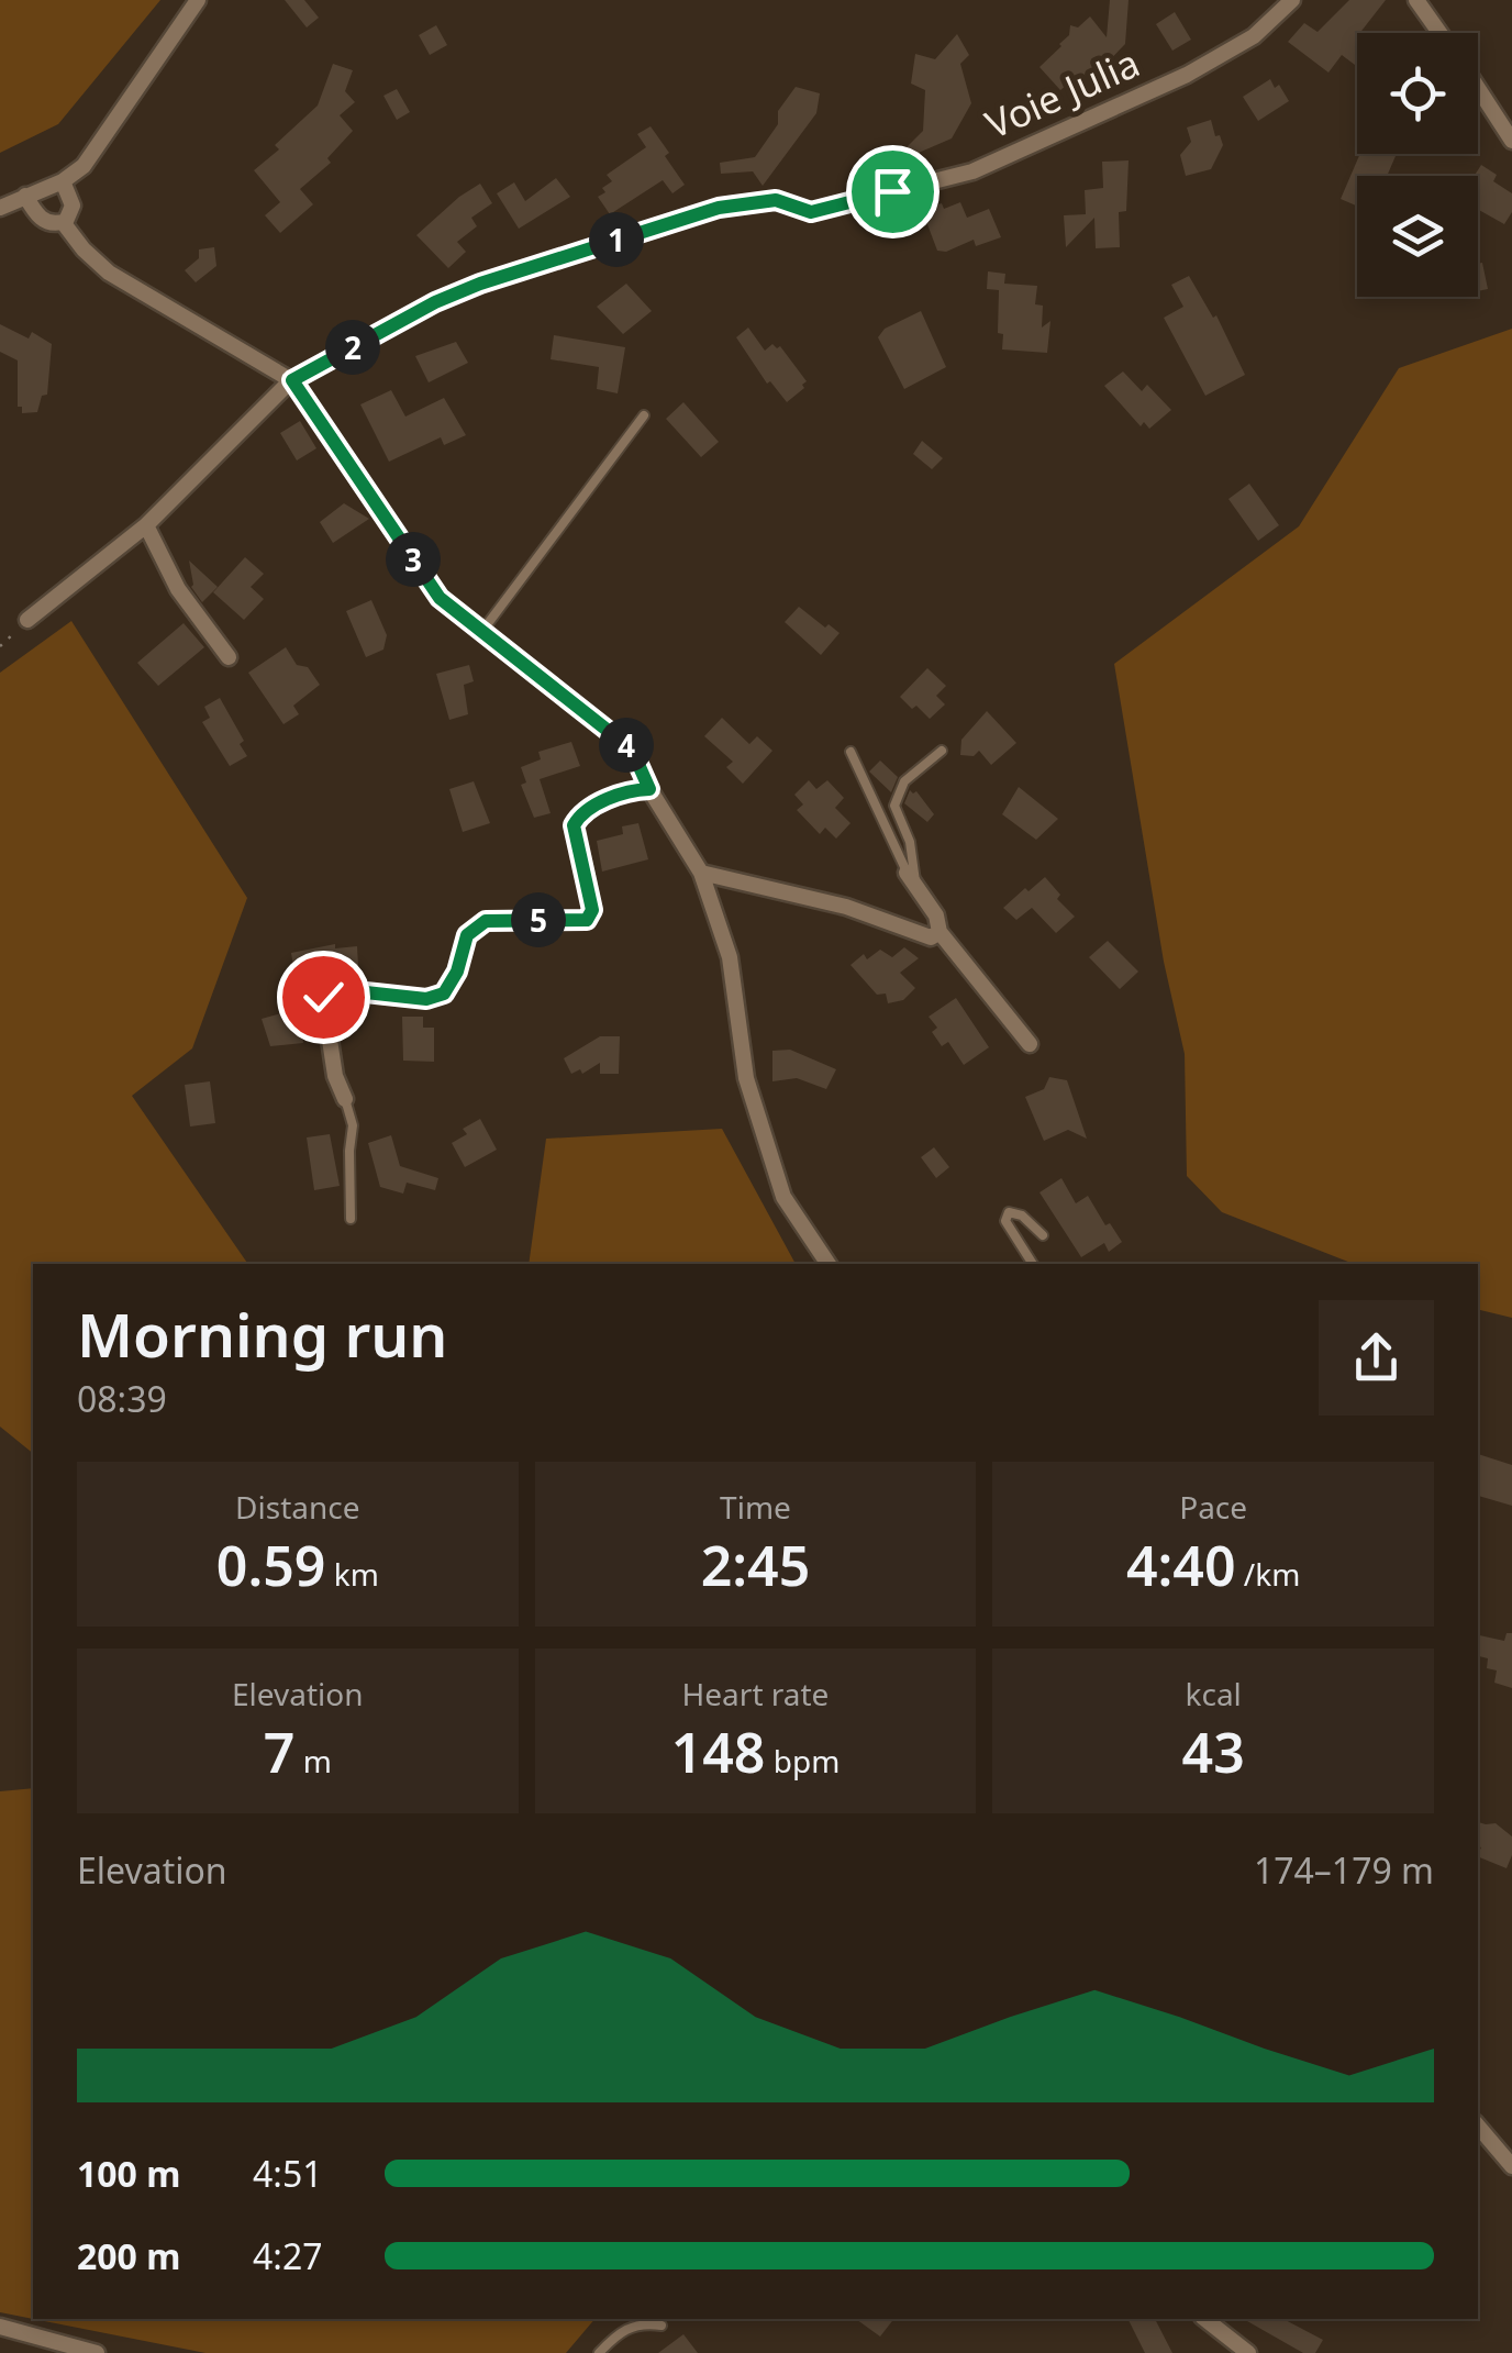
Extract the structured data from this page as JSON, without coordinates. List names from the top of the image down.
{
  "streets": {
    "street": ["Voie Julia"]
  },
  "page": {
    "pins": [
      "1",
      "2",
      "3",
      "4",
      "5"
    ],
    "heading": ["Morning run", "08:39"],
    "stats": [
      ["Distance", "0.59 km"],
      ["Time", "2:45"],
      ["Pace", "4:40 /km"],
      ["Elevation", "7 m"],
      ["Heart rate", "148 bpm"],
      ["kcal", "43"]
    ],
    "chart": ["Elevation", "174–179 m"],
    "list": [
      {
        "name": "100 m",
        "note": "4:51"
      },
      {
        "name": "200 m",
        "note": "4:27"
      }
    ]
  }
}
